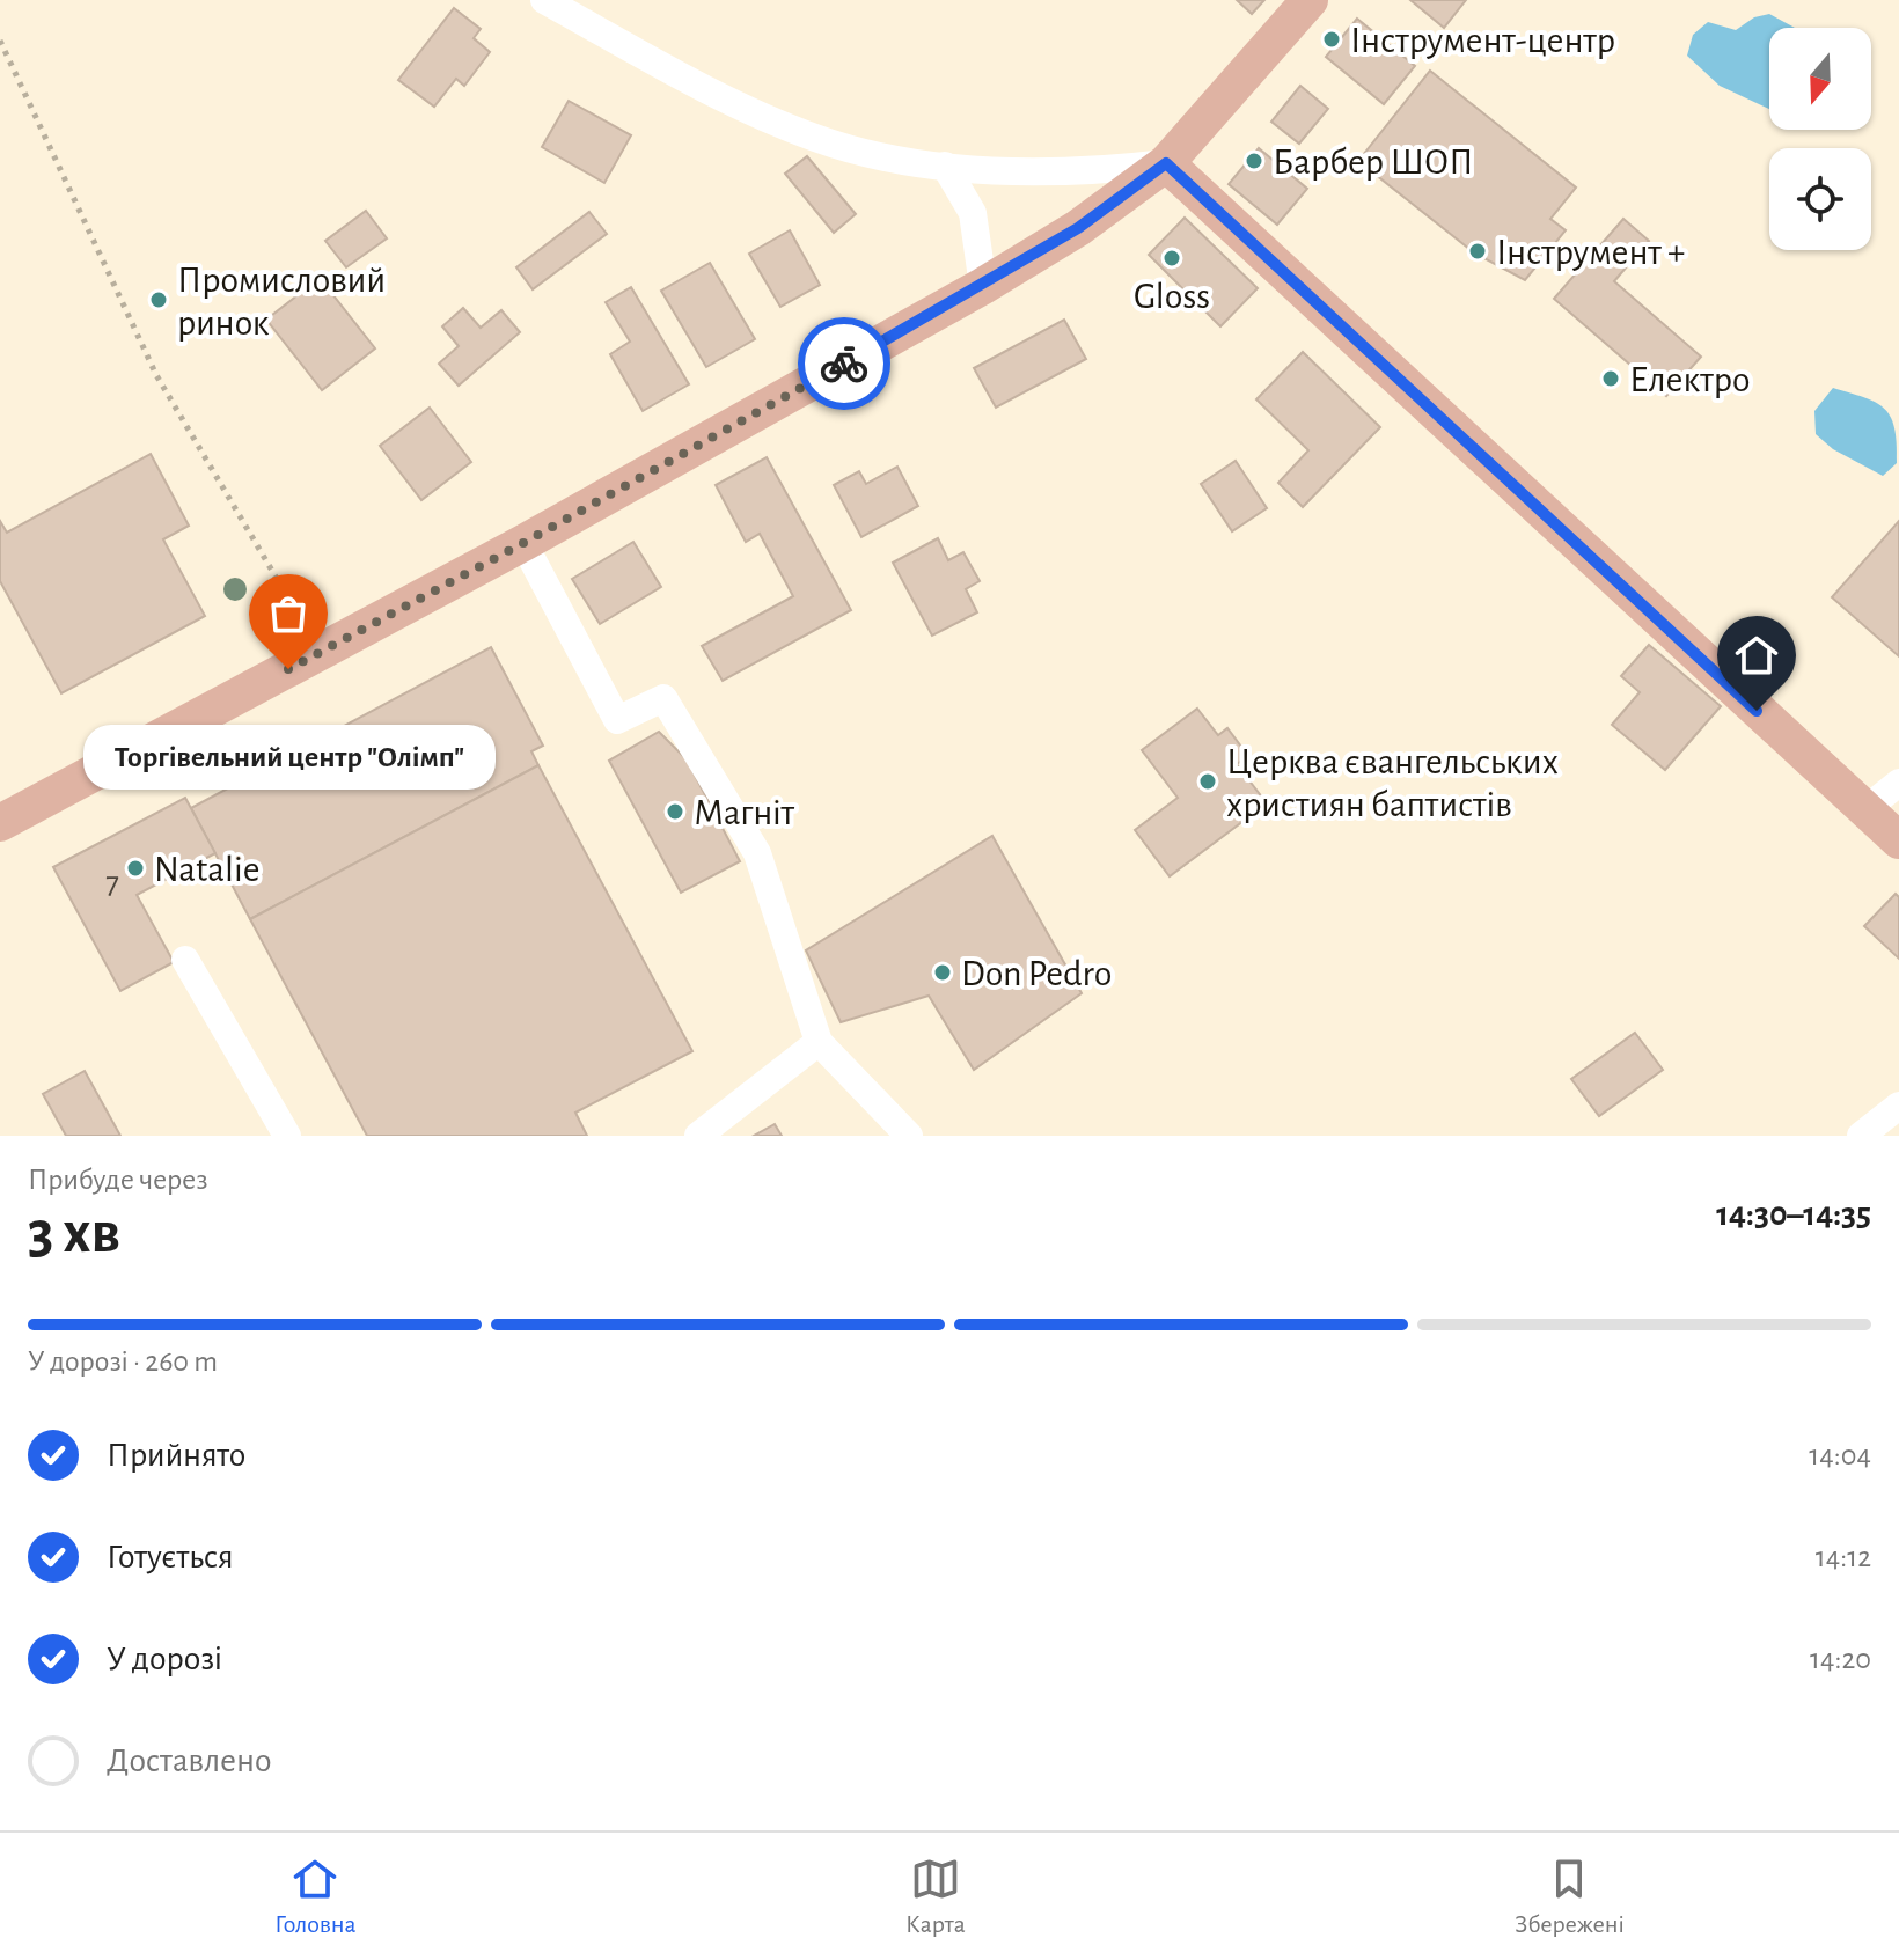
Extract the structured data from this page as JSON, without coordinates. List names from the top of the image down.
{
  "places": [
    "Інструмент-центр",
    "Барбер ШОП",
    "Інструмент +",
    "Gloss",
    "Промисловий ринок",
    "Електро",
    "Торгівельний центр \"Олімп\"",
    "Церква євангельських християн баптистів",
    "Магніт",
    "Natalie",
    "Don Pedro"
  ],
  "house_numbers": ["7"],
  "north": "bottom",
  "page": {
    "bubble": "Торгівельний центр \"Олімп\"",
    "heading": ["3 хв", "Прибуде через", "14:30–14:35"],
    "bar": "У дорозі · 260 m",
    "list": [
      ["Прийнято", "14:04"],
      ["Готується", "14:12"],
      ["У дорозі", "14:20"],
      "Доставлено"
    ],
    "tabs": ["Головна", "Карта", "Збережені"]
  }
}
